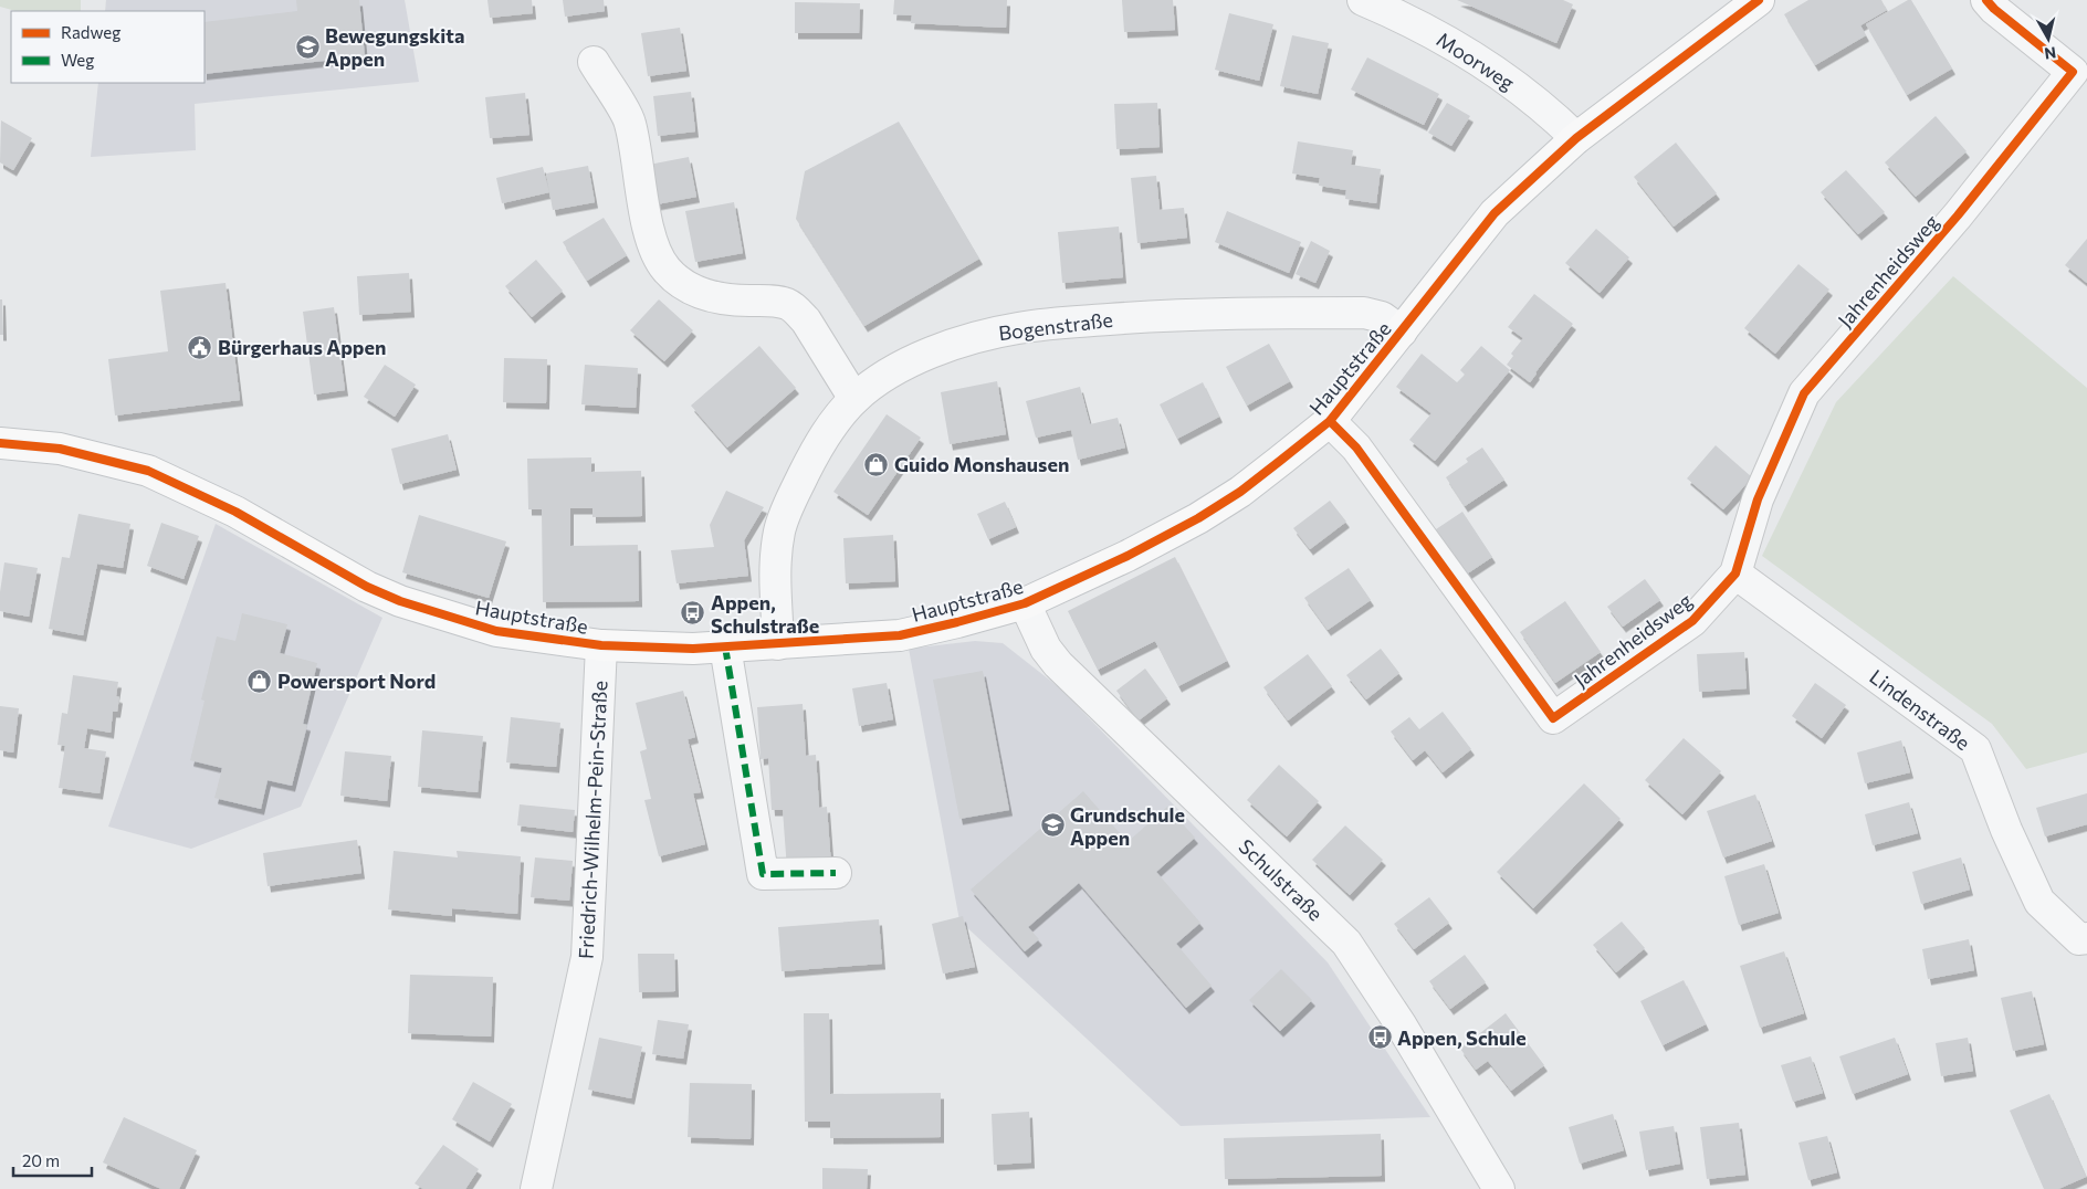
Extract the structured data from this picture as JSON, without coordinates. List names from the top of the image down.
{
  "streets": {
    "main road": ["Hauptstraße"],
    "street": [
      "Moorweg",
      "Jahrenheidsweg",
      "Bogenstraße",
      "Lindenstraße",
      "Friedrich-Wilhelm-Pein-Straße",
      "Schulstraße"
    ]
  },
  "crossings": [
    ["Moorweg", "Hauptstraße"],
    ["Jahrenheidsweg", "Hauptstraße"],
    ["Jahrenheidsweg", "Lindenstraße"],
    ["Bogenstraße", "Hauptstraße"],
    ["Hauptstraße", "Friedrich-Wilhelm-Pein-Straße"],
    ["Hauptstraße", "Schulstraße"]
  ],
  "places": {
    "school or university": ["Bewegungskita Appen", "Grundschule Appen"],
    "public building": ["Bürgerhaus Appen"],
    "shop": ["Guido Monshausen", "Powersport Nord"],
    "bus stop": ["Appen, Schulstraße", "Appen, Schule"]
  },
  "legend": ["Radweg", "Weg"],
  "scale_bar": "20 m",
  "north": "bottom"
}
